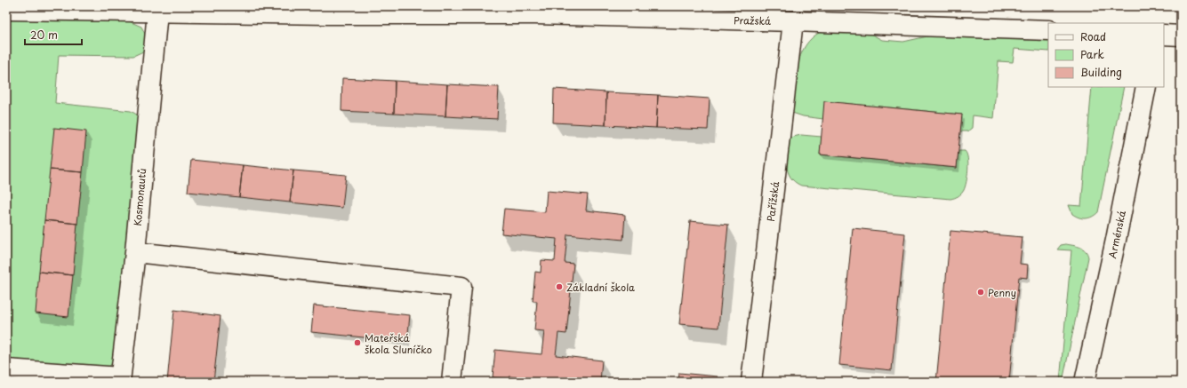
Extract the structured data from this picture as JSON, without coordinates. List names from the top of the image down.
{
  "streets": {
    "street": [
      "Pražská",
      "Kosmonautů",
      "Pařížská",
      "Arménská"
    ]
  },
  "crossings": [
    ["Pražská", "Kosmonautů"],
    ["Pražská", "Pařížská"]
  ],
  "places": ["Základní škola", "Penny", "Mateřská škola Sluníčko"],
  "legend": ["Road", "Park", "Building"],
  "scale_bar": "20 m"
}
